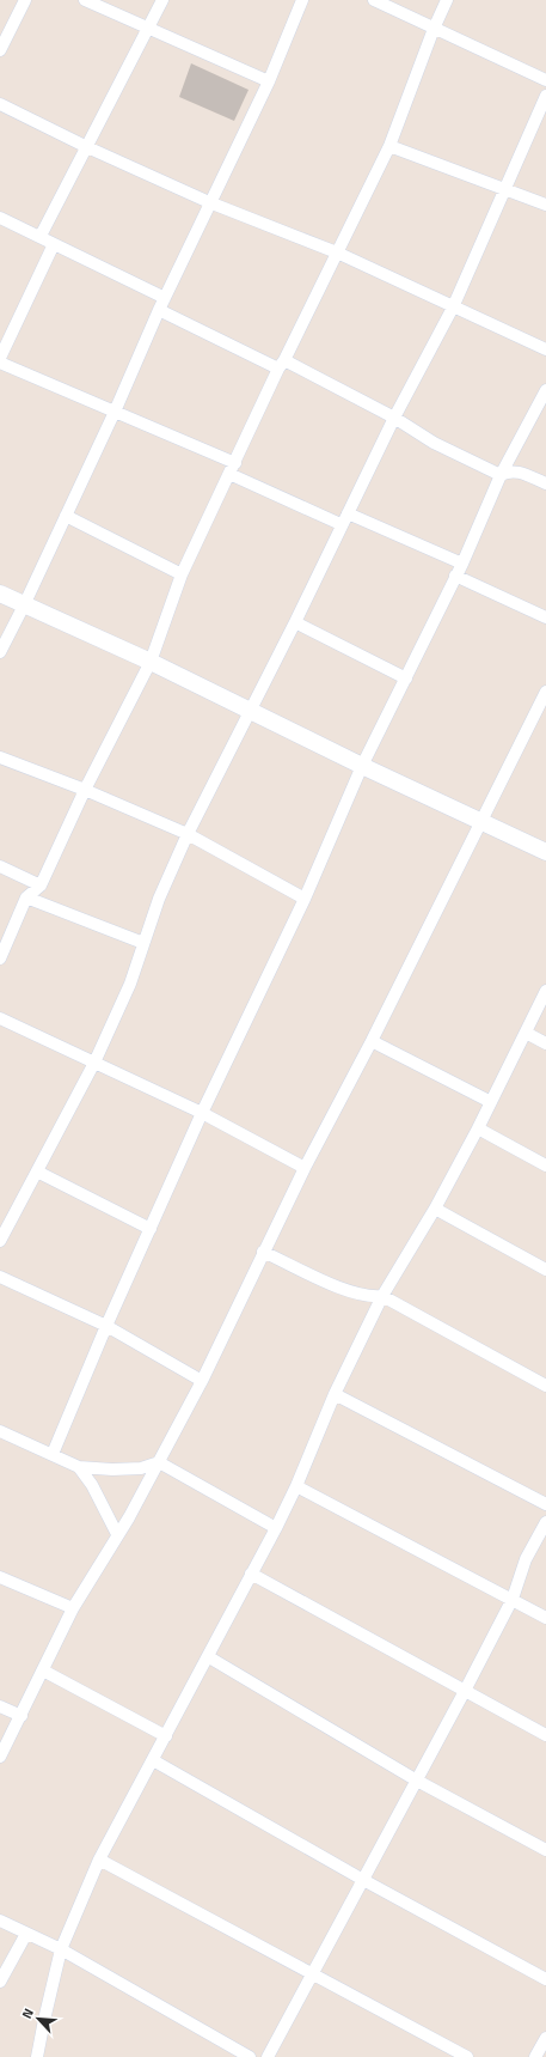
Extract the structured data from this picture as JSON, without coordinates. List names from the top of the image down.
{
  "north": "top left"
}
